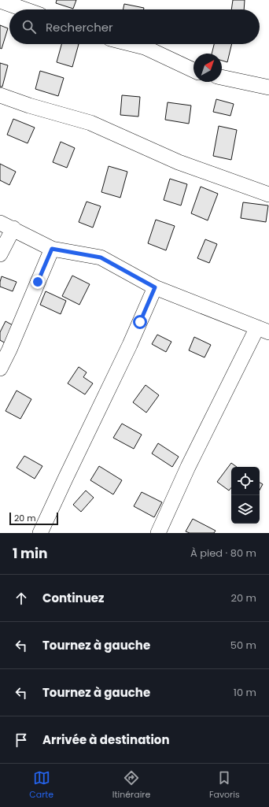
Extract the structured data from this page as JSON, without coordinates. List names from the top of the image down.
{
  "scale_bar": "20 m",
  "north": "top right",
  "page": {
    "search": "Rechercher",
    "scale": "20 m",
    "heading": ["1 min", "À pied · 80 m"],
    "list": [
      ["Continuez", "20 m"],
      ["Tournez à gauche", "50 m"],
      ["Tournez à gauche", "10 m"],
      "Arrivée à destination"
    ],
    "nav": ["Carte", "Itinéraire", "Favoris"]
  }
}
